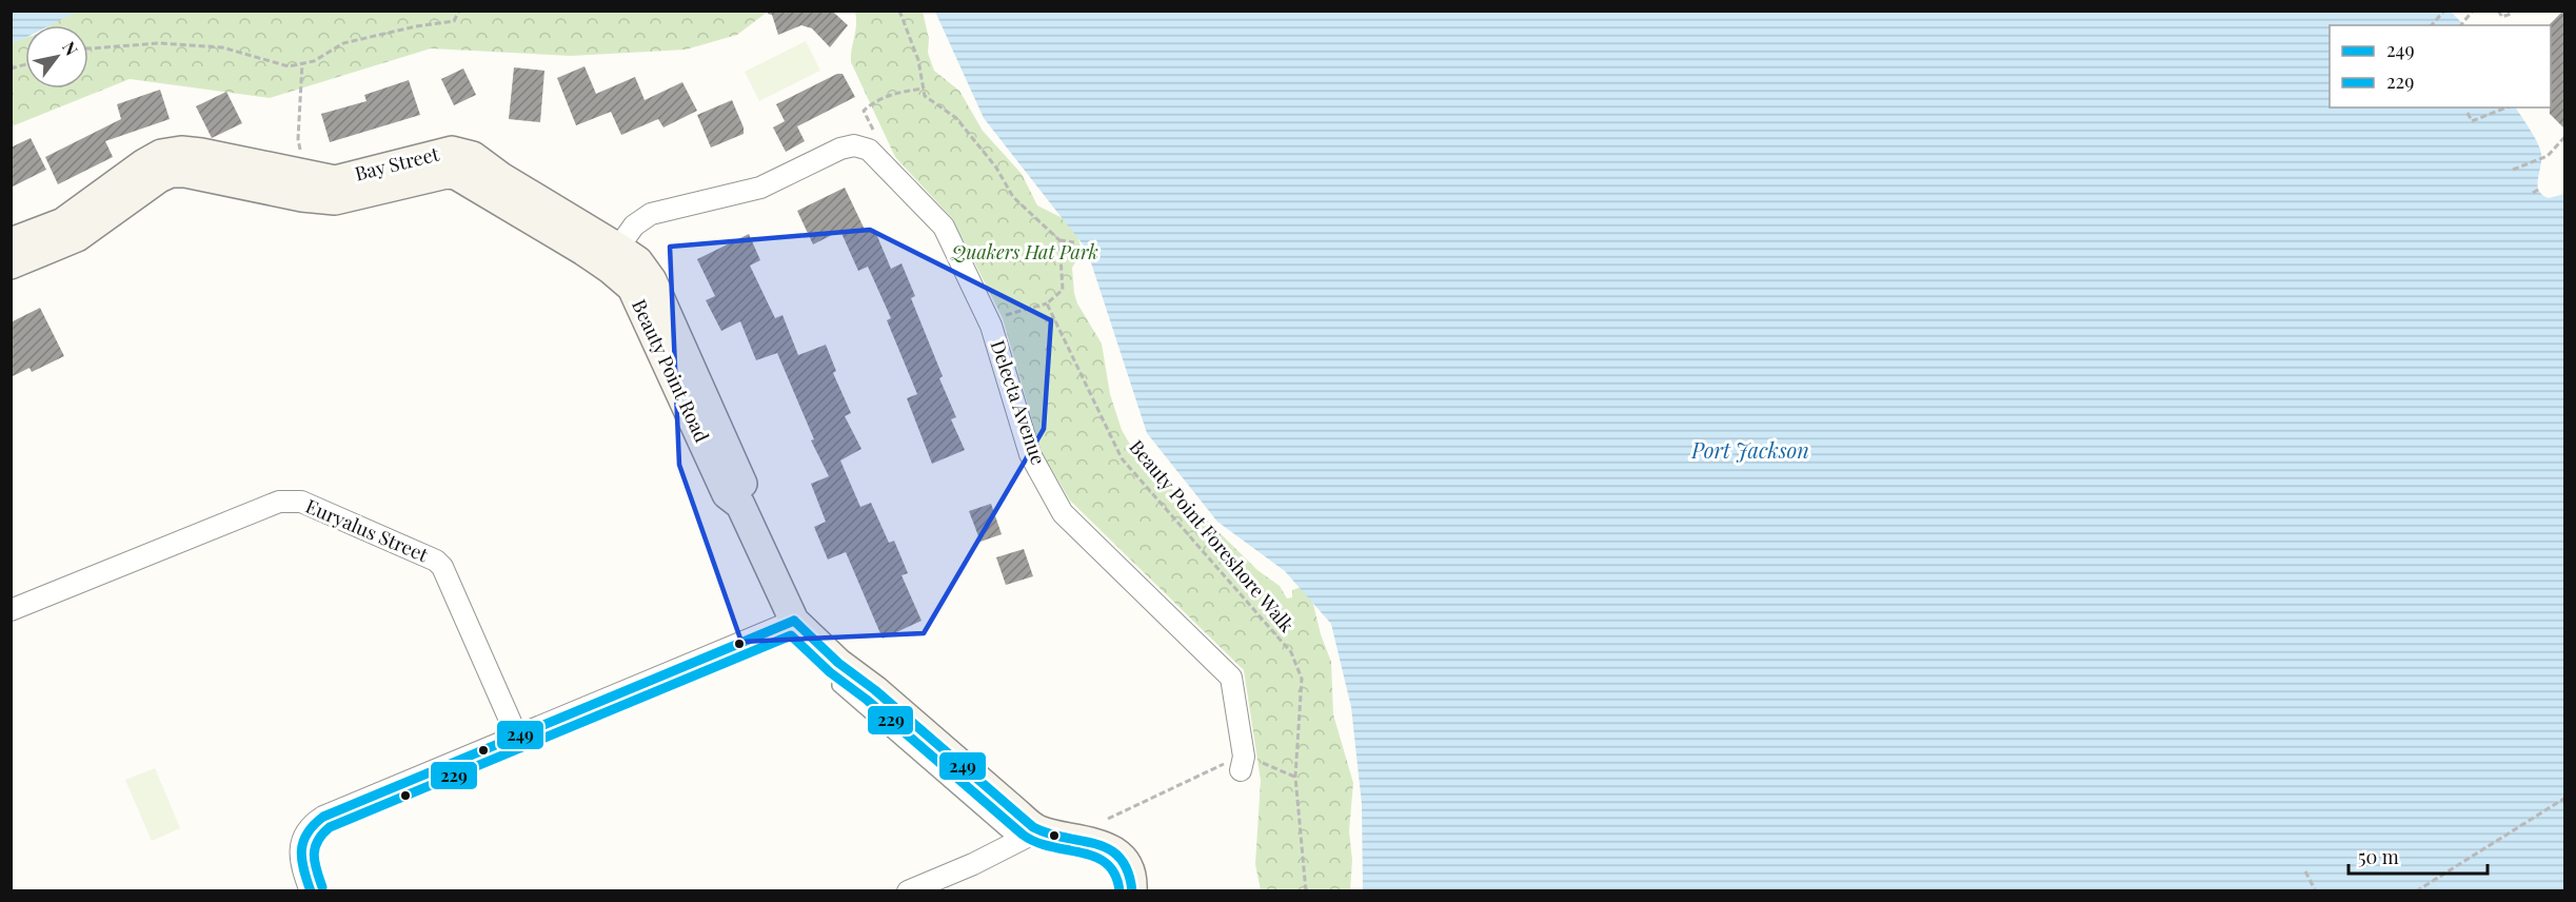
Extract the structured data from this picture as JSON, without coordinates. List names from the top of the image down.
{
  "streets": {
    "street": [
      "Bay Street",
      "Beauty Point Road",
      "Delecta Avenue",
      "Euryalus Street"
    ],
    "path": ["Beauty Point Foreshore Walk"]
  },
  "crossings": [
    ["Bay Street", "Beauty Point Road"]
  ],
  "water": ["Port Jackson"],
  "parks": ["Quakers Hat Park"],
  "lines": ["transit line 249", "transit line 229"],
  "legend": ["249", "229"],
  "scale_bar": "50 m",
  "north": "top right"
}
